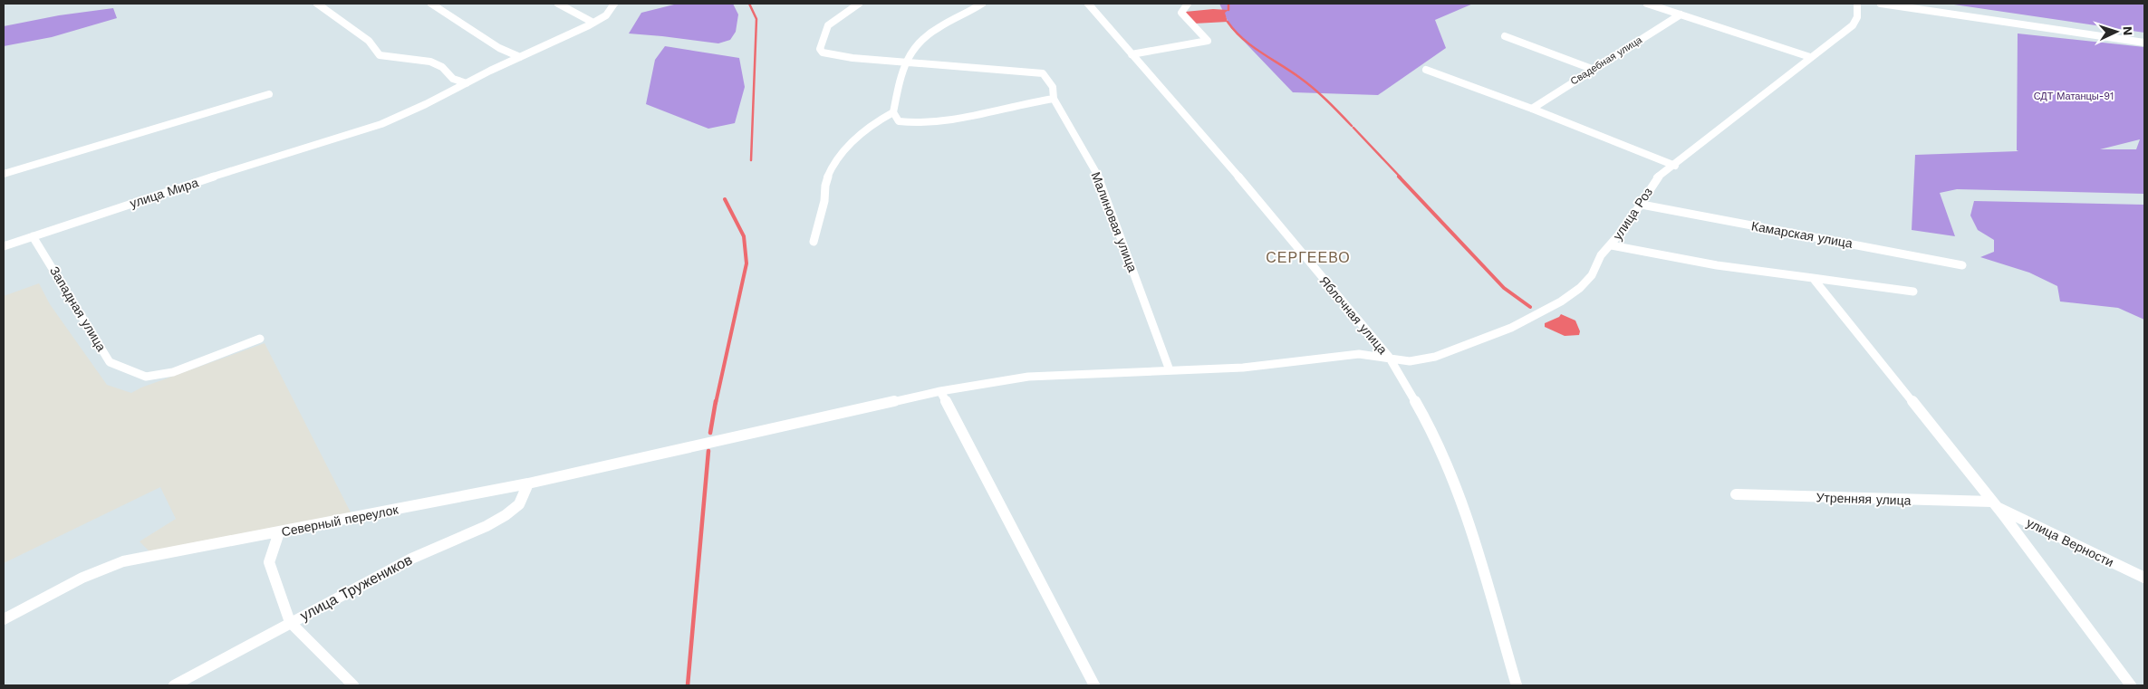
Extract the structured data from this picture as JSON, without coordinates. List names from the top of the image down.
{
  "streets": {
    "street": [
      "Свадебная улица",
      "улица Мира",
      "улица Роз",
      "Малиновая улица",
      "Камарская улица",
      "Западная улица",
      "Яблочная улица",
      "Утренняя улица",
      "Северный переулок",
      "улица Верности",
      "улица Тружеников"
    ]
  },
  "crossings": [
    ["улица Мира", "Западная улица"],
    ["улица Роз", "Малиновая улица"],
    ["улица Роз", "Камарская улица"],
    ["улица Роз", "Яблочная улица"],
    ["улица Роз", "Северный переулок"],
    ["Утренняя улица", "улица Верности"],
    ["Северный переулок", "улица Тружеников"]
  ],
  "districts": ["СЕРГЕЕВО"],
  "parks": ["СДТ Матанцы-91"],
  "north": "right"
}
